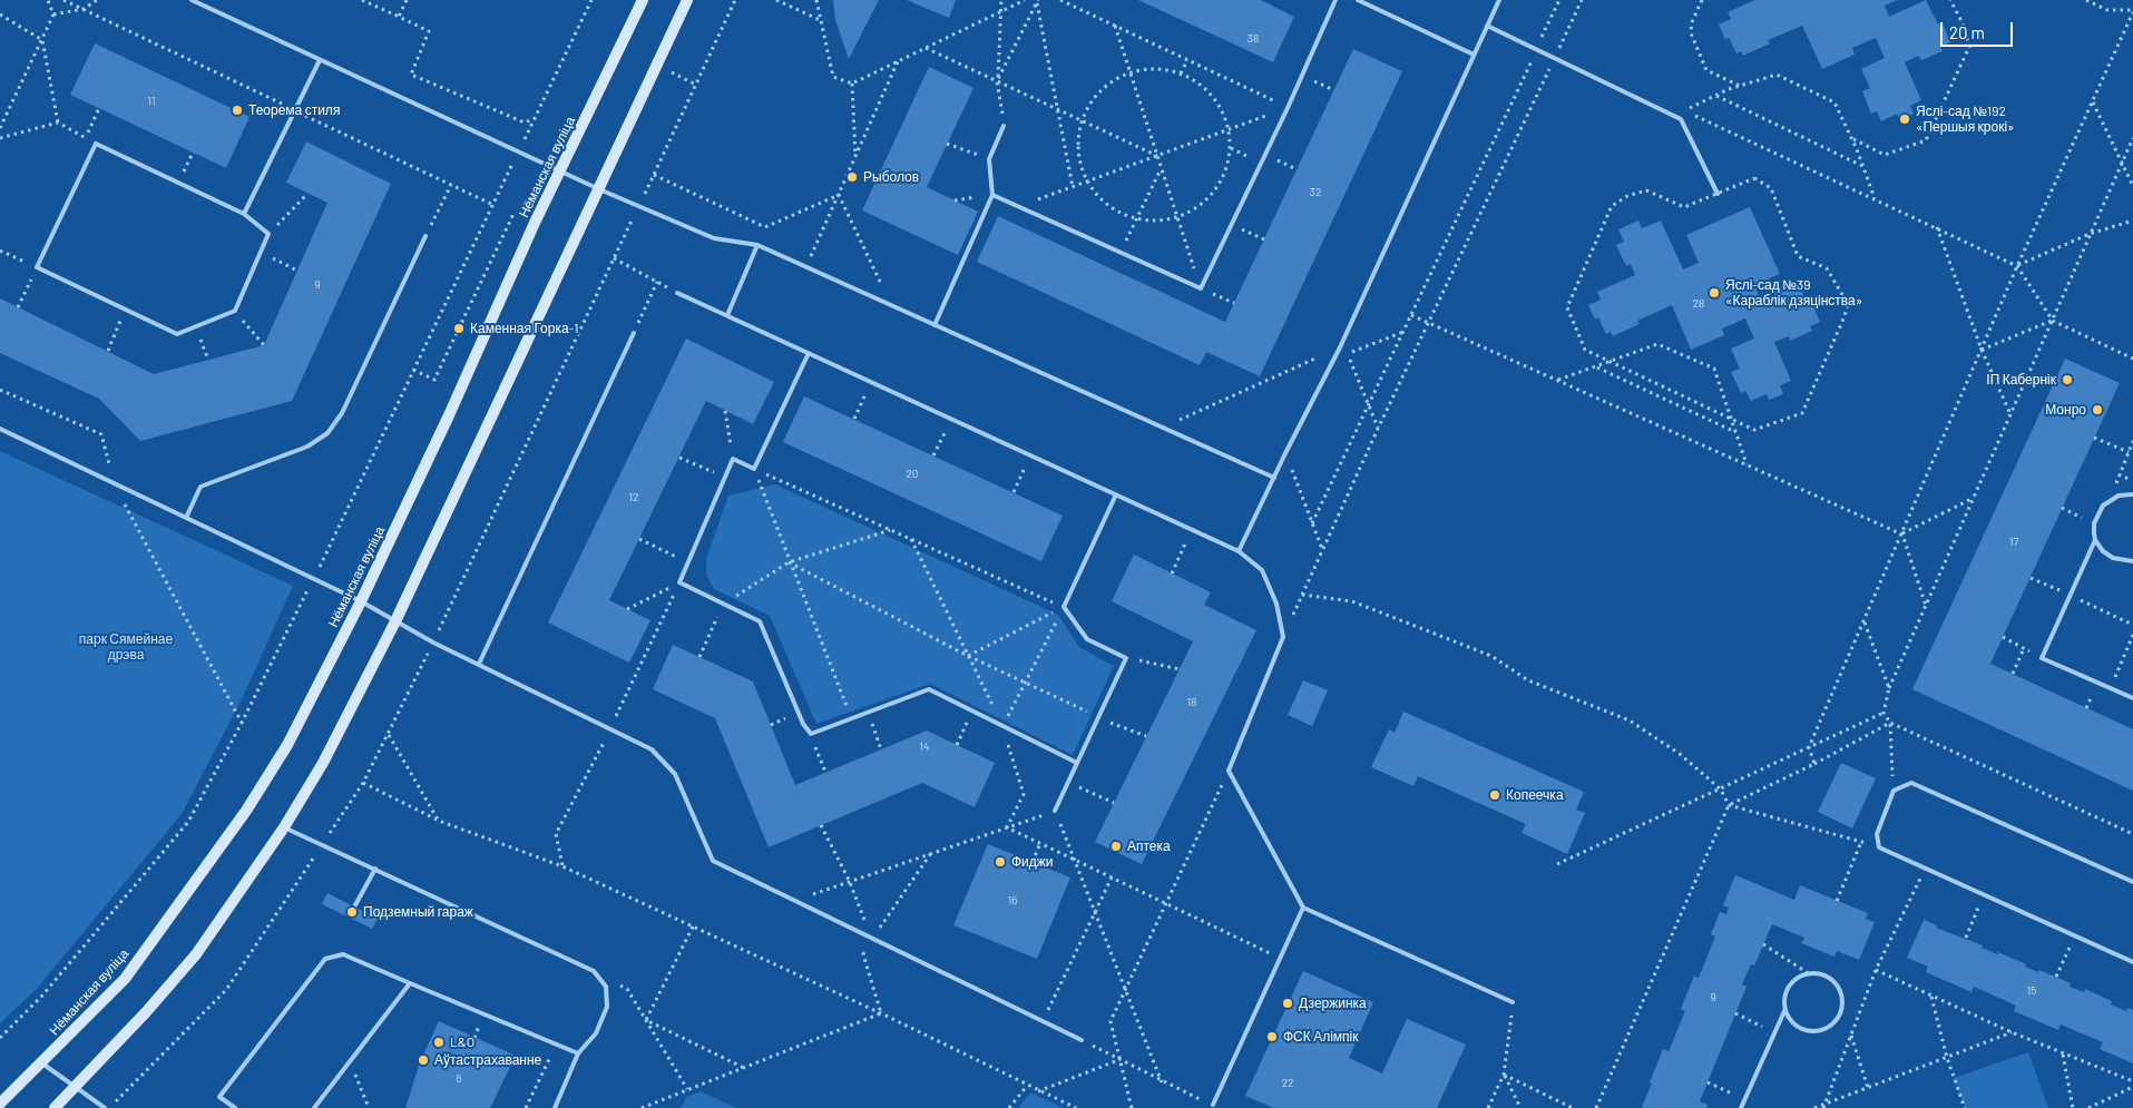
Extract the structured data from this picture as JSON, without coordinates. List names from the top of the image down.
{
  "streets": {
    "main road": ["Нёманская вуліца"]
  },
  "parks": ["парк Сямейнае дрэва"],
  "places": [
    "Теорема стиля",
    "Яслі-сад №192 «Першыя крокі»",
    "Рыболов",
    "Яслі-сад №39 «Караблік дзяцінства»",
    "Каменная Горка-1",
    "ІП Кабернік",
    "Монро",
    "Копеечка",
    "Аптека",
    "Фиджи",
    "Подземный гараж",
    "Дзержинка",
    "ФСК Алімпік",
    "L&O",
    "Аўтастрахаванне"
  ],
  "house_numbers": [
    "38",
    "11",
    "32",
    "9",
    "28",
    "20",
    "12",
    "17",
    "18",
    "14",
    "16",
    "15",
    "9",
    "6",
    "22"
  ],
  "scale_bar": "20 m"
}
